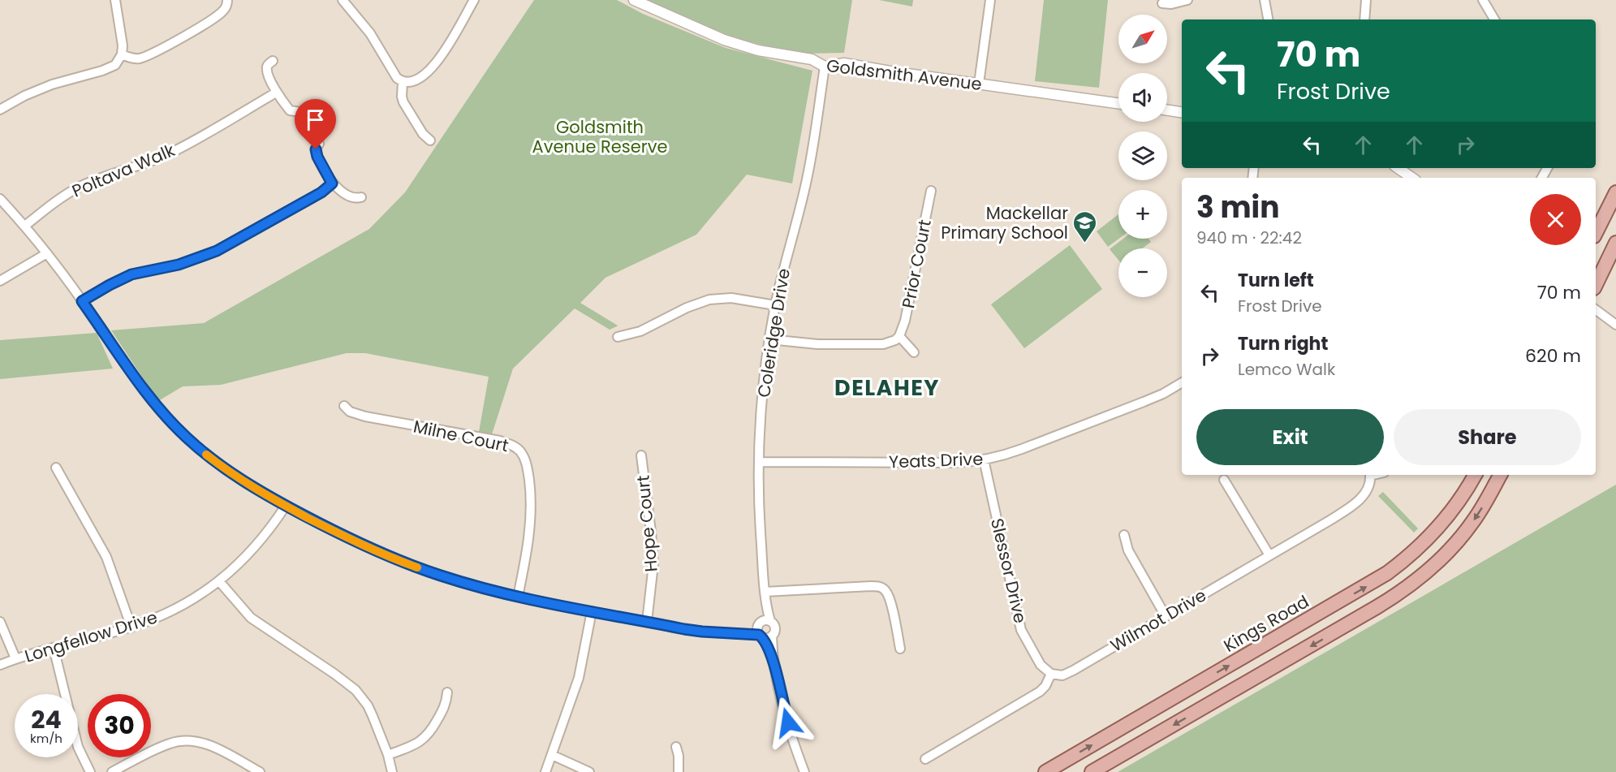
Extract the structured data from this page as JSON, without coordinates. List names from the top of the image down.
{
  "streets": {
    "main road": ["Kings Road"],
    "street": [
      "Goldsmith Avenue",
      "Poltava Walk",
      "Prior Court",
      "Coleridge Drive",
      "Milne Court",
      "Yeats Drive",
      "Hope Court",
      "Slessor Drive",
      "Wilmot Drive",
      "Longfellow Drive"
    ]
  },
  "crossings": [
    ["Goldsmith Avenue", "Coleridge Drive"],
    ["Coleridge Drive", "Yeats Drive"],
    ["Yeats Drive", "Slessor Drive"],
    ["Slessor Drive", "Wilmot Drive"]
  ],
  "districts": ["DELAHEY"],
  "parks": ["Goldsmith Avenue Reserve"],
  "places": {
    "school or university": ["Mackellar Primary School"]
  },
  "north": "top right",
  "page": {
    "map_buttons": ["+", "−"],
    "turn": ["70 m", "Frost Drive"],
    "heading": ["3 min", "940 m · 22:42"],
    "list": [
      {
        "name": "Turn left",
        "note": "Frost Drive",
        "value": "70 m"
      },
      {
        "name": "Turn right",
        "note": "Lemco Walk",
        "value": "620 m"
      }
    ],
    "buttons": ["Exit", "Share"],
    "speed": "24 km/h",
    "limit": "30"
  }
}
